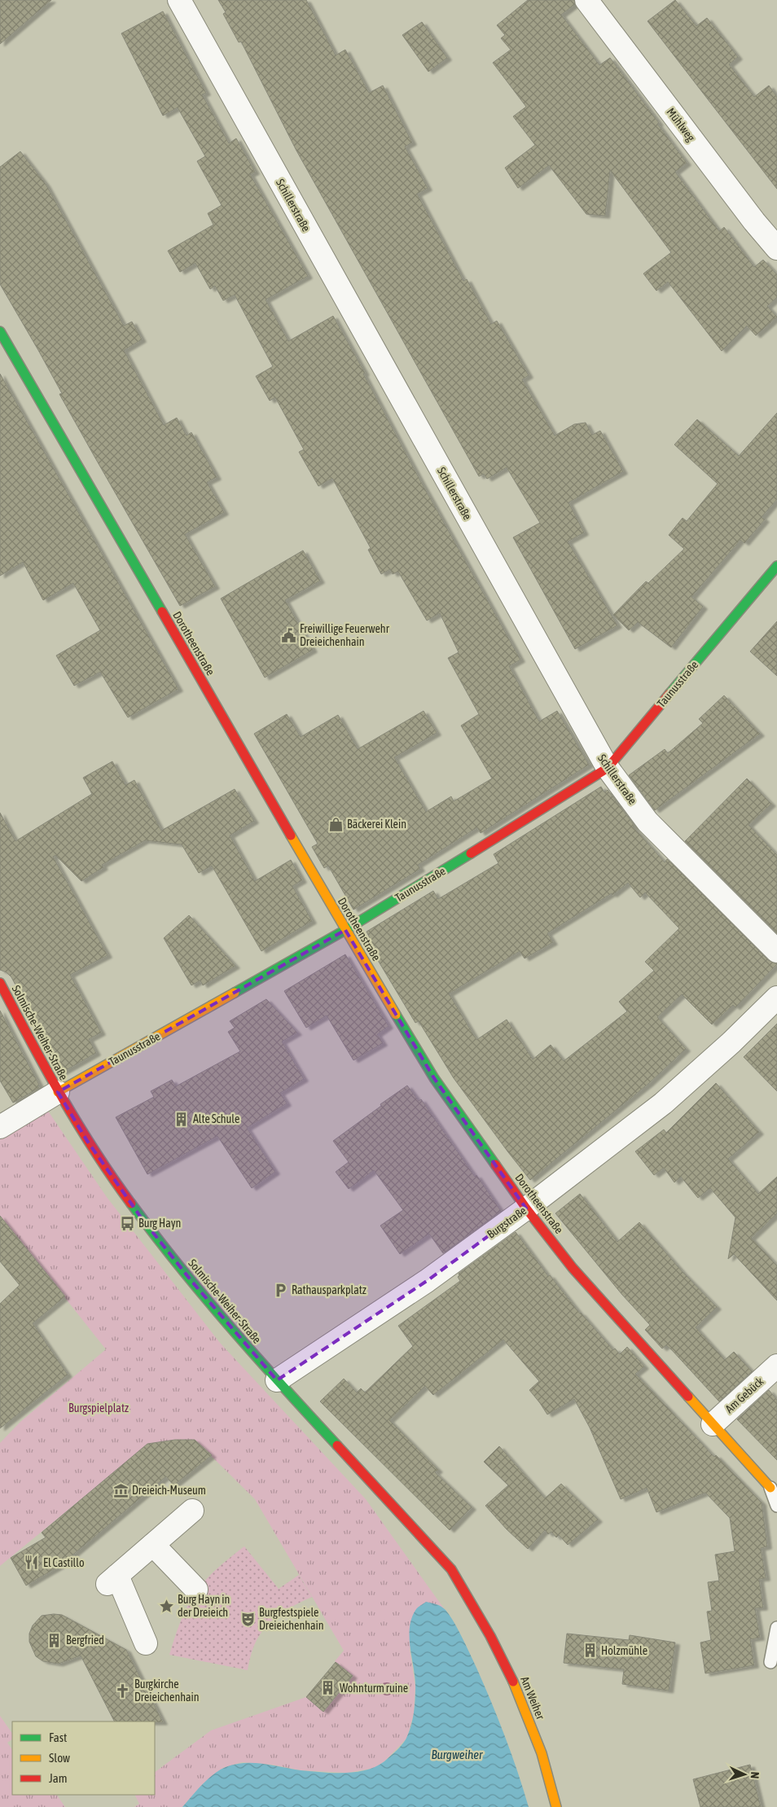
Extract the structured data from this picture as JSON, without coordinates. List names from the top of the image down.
{
  "streets": {
    "street": [
      "Mühlweg",
      "Schillerstraße",
      "Dorotheenstraße",
      "Taunusstraße",
      "Solmische-Weiher-Straße",
      "Burgstraße",
      "Am Gebück",
      "Am Weiher"
    ]
  },
  "crossings": [
    ["Schillerstraße", "Taunusstraße"],
    ["Dorotheenstraße", "Taunusstraße"],
    ["Dorotheenstraße", "Burgstraße"],
    ["Dorotheenstraße", "Am Gebück"],
    ["Taunusstraße", "Solmische-Weiher-Straße"],
    ["Solmische-Weiher-Straße", "Burgstraße"],
    ["Solmische-Weiher-Straße", "Am Weiher"]
  ],
  "water": ["Burgweiher"],
  "parks": ["Burgspielplatz"],
  "places": {
    "public building": ["Freiwillige Feuerwehr Dreieichenhain"],
    "shop": ["Bäckerei Klein"],
    "building": [
      "Alte Schule",
      "Bergfried",
      "Holzmühle",
      "Wohnturm ruine"
    ],
    "bus stop": ["Burg Hayn"],
    "parking": ["Rathausparkplatz"],
    "museum": ["Dreieich-Museum"],
    "restaurant": ["El Castillo"],
    "place": ["Burg Hayn in der Dreieich"],
    "theatre": ["Burgfestspiele Dreieichenhain"],
    "church": ["Burgkirche Dreieichenhain"]
  },
  "legend": ["Fast", "Slow", "Jam"],
  "north": "right"
}
